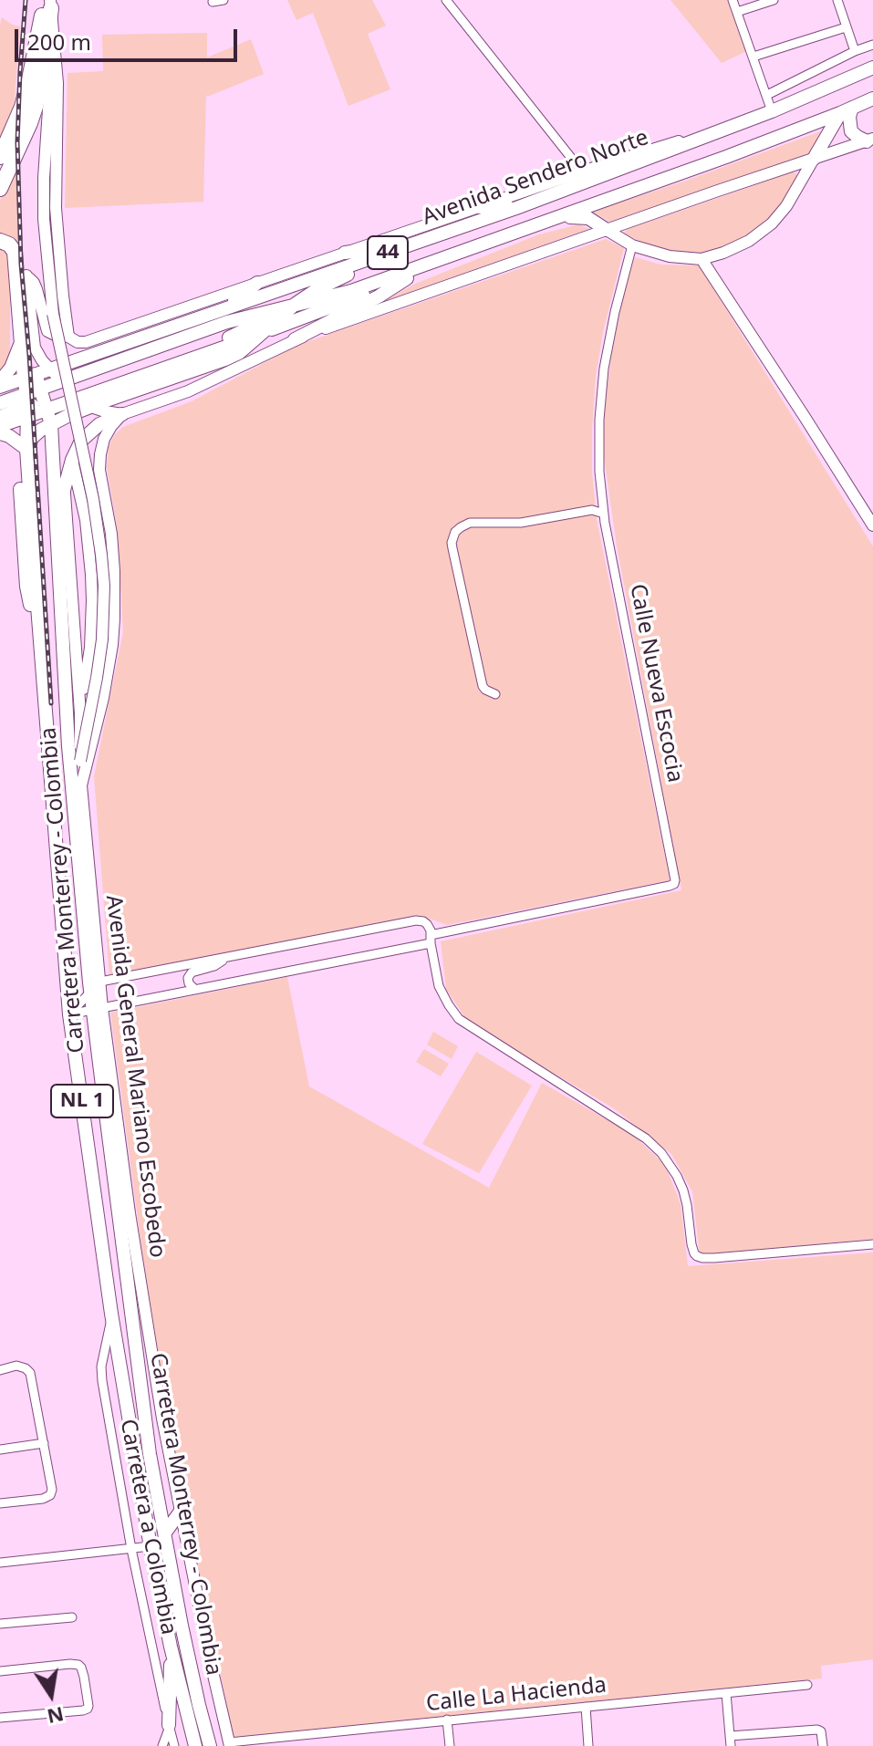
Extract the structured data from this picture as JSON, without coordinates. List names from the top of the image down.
{
  "streets": {
    "highway": ["NL 1"],
    "main road": ["Avenida Sendero Norte", "44", "Carretera Monterrey - Colombia"],
    "street": [
      "Calle Nueva Escocia",
      "Avenida General Mariano Escobedo",
      "Carretera a Colombia",
      "Calle La Hacienda"
    ]
  },
  "crossings": [
    ["Avenida Sendero Norte", "Carretera Monterrey - Colombia"],
    ["Avenida Sendero Norte", "NL 1"],
    ["Calle Nueva Escocia", "Carretera Monterrey - Colombia"],
    ["Calle Nueva Escocia", "Avenida General Mariano Escobedo"],
    ["Carretera Monterrey - Colombia", "Avenida General Mariano Escobedo"],
    ["Carretera Monterrey - Colombia", "NL 1"],
    ["Carretera Monterrey - Colombia", "Carretera a Colombia"],
    ["Avenida General Mariano Escobedo", "Calle La Hacienda"]
  ],
  "scale_bar": "200 m",
  "north": "bottom"
}
